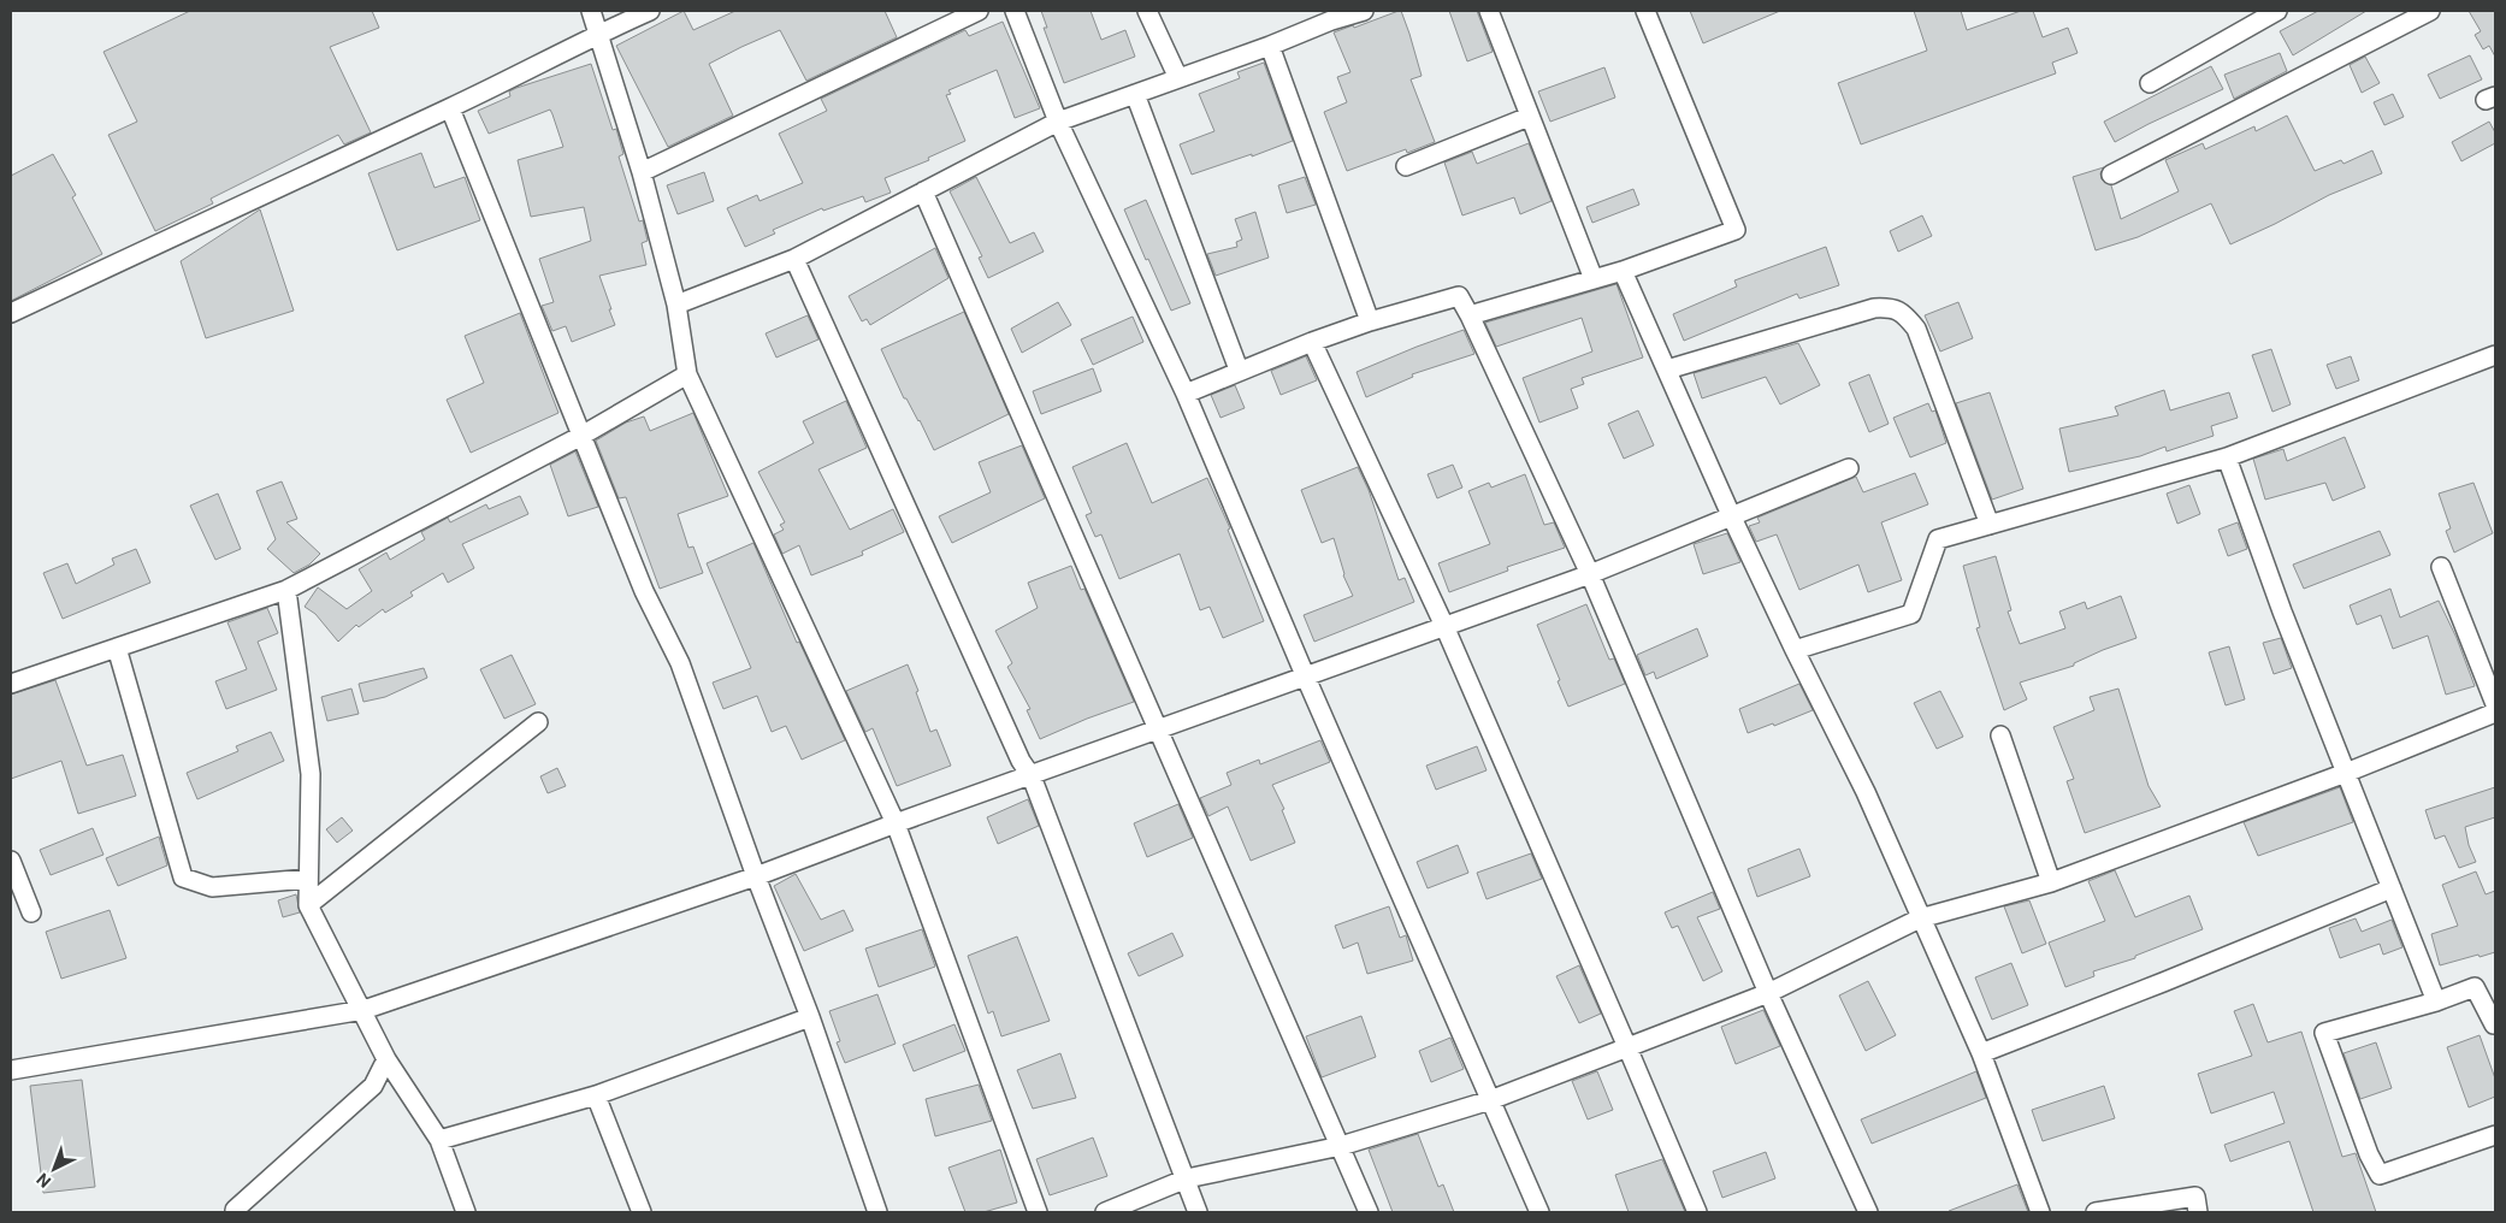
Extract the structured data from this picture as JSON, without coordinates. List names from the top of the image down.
{
  "north": "bottom left"
}
